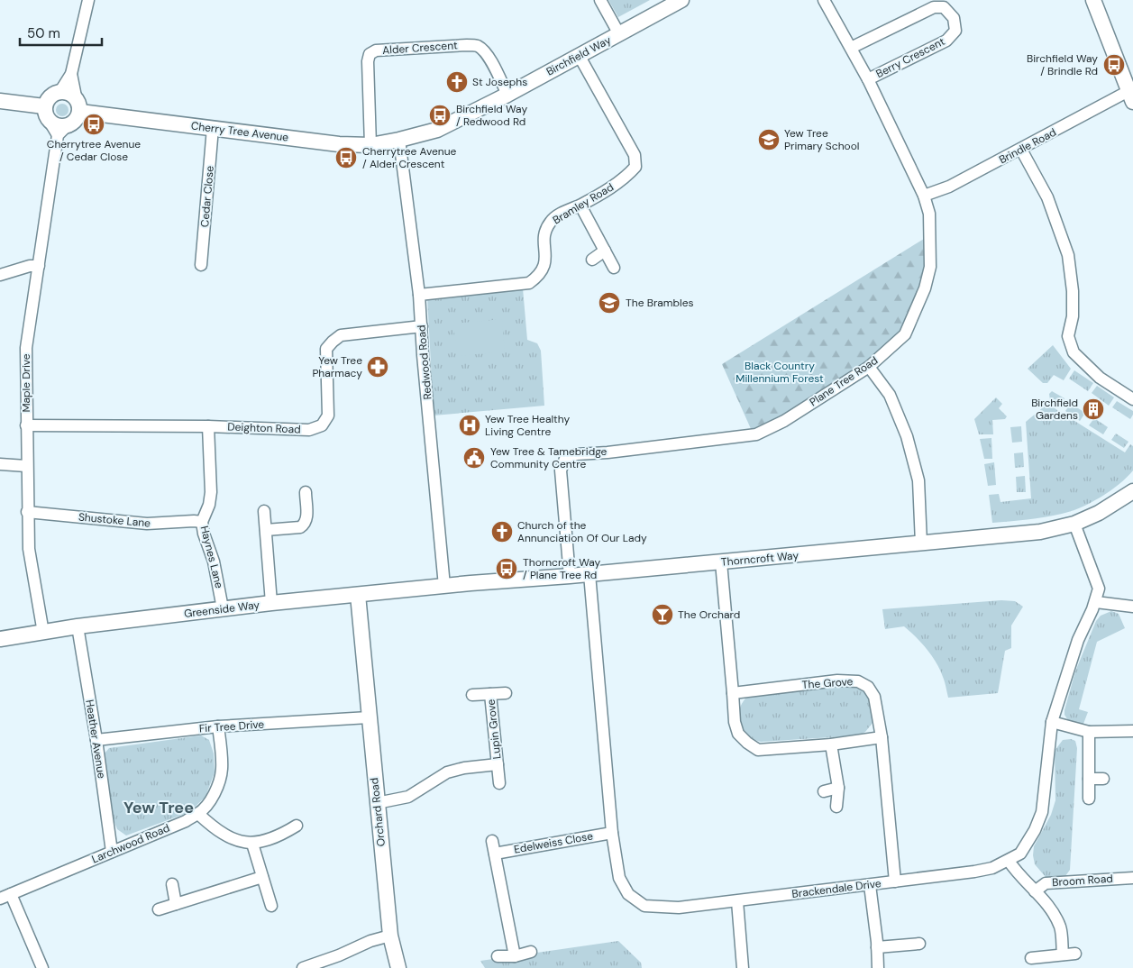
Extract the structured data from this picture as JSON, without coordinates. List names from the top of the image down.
{
  "streets": {
    "street": [
      "Alder Crescent",
      "Birchfield Way",
      "Berry Crescent",
      "Cherry Tree Avenue",
      "Brindle Road",
      "Cedar Close",
      "Bramley Road",
      "Redwood Road",
      "Plane Tree Road",
      "Maple Drive",
      "Deighton Road",
      "Shustoke Lane",
      "Haynes Lane",
      "Thorncroft Way",
      "Greenside Way",
      "The Grove",
      "Fir Tree Drive",
      "Lupin Grove",
      "Heather Avenue",
      "Orchard Road",
      "Edelweiss Close",
      "Larchwood Road",
      "Broom Road",
      "Brackendale Drive"
    ]
  },
  "crossings": [
    ["Alder Crescent", "Birchfield Way"],
    ["Alder Crescent", "Cherry Tree Avenue"],
    ["Birchfield Way", "Cherry Tree Avenue"],
    ["Birchfield Way", "Bramley Road"],
    ["Birchfield Way", "Redwood Road"],
    ["Berry Crescent", "Plane Tree Road"],
    ["Cherry Tree Avenue", "Cedar Close"],
    ["Cherry Tree Avenue", "Redwood Road"],
    ["Cherry Tree Avenue", "Maple Drive"],
    ["Brindle Road", "Plane Tree Road"],
    ["Bramley Road", "Redwood Road"],
    ["Redwood Road", "Deighton Road"],
    ["Redwood Road", "Thorncroft Way"],
    ["Redwood Road", "Greenside Way"],
    ["Plane Tree Road", "Thorncroft Way"],
    ["Maple Drive", "Deighton Road"],
    ["Maple Drive", "Shustoke Lane"],
    ["Maple Drive", "Greenside Way"],
    ["Deighton Road", "Haynes Lane"],
    ["Shustoke Lane", "Haynes Lane"],
    ["Haynes Lane", "Greenside Way"],
    ["Thorncroft Way", "Greenside Way"],
    ["Thorncroft Way", "Brackendale Drive"],
    ["Greenside Way", "Heather Avenue"],
    ["Greenside Way", "Orchard Road"],
    ["The Grove", "Brackendale Drive"],
    ["Fir Tree Drive", "Heather Avenue"],
    ["Fir Tree Drive", "Orchard Road"],
    ["Fir Tree Drive", "Larchwood Road"],
    ["Lupin Grove", "Orchard Road"],
    ["Heather Avenue", "Larchwood Road"],
    ["Edelweiss Close", "Brackendale Drive"],
    ["Broom Road", "Brackendale Drive"]
  ],
  "districts": ["Yew Tree"],
  "parks": ["Black Country Millennium Forest"],
  "places": {
    "bus stop": [
      "Birchfield Way / Brindle Rd",
      "Birchfield Way / Redwood Rd",
      "Cherrytree Avenue / Cedar Close",
      "Cherrytree Avenue / Alder Crescent",
      "Thorncroft Way / Plane Tree Rd"
    ],
    "church": ["St Josephs", "Church of the Annunciation Of Our Lady"],
    "school or university": ["Yew Tree Primary School", "The Brambles"],
    "pharmacy": ["Yew Tree Pharmacy"],
    "building": ["Birchfield Gardens"],
    "hospital": ["Yew Tree Healthy Living Centre"],
    "public building": ["Yew Tree & Tamebridge Community Centre"],
    "bar": ["The Orchard"]
  },
  "scale_bar": "50 m"
}
